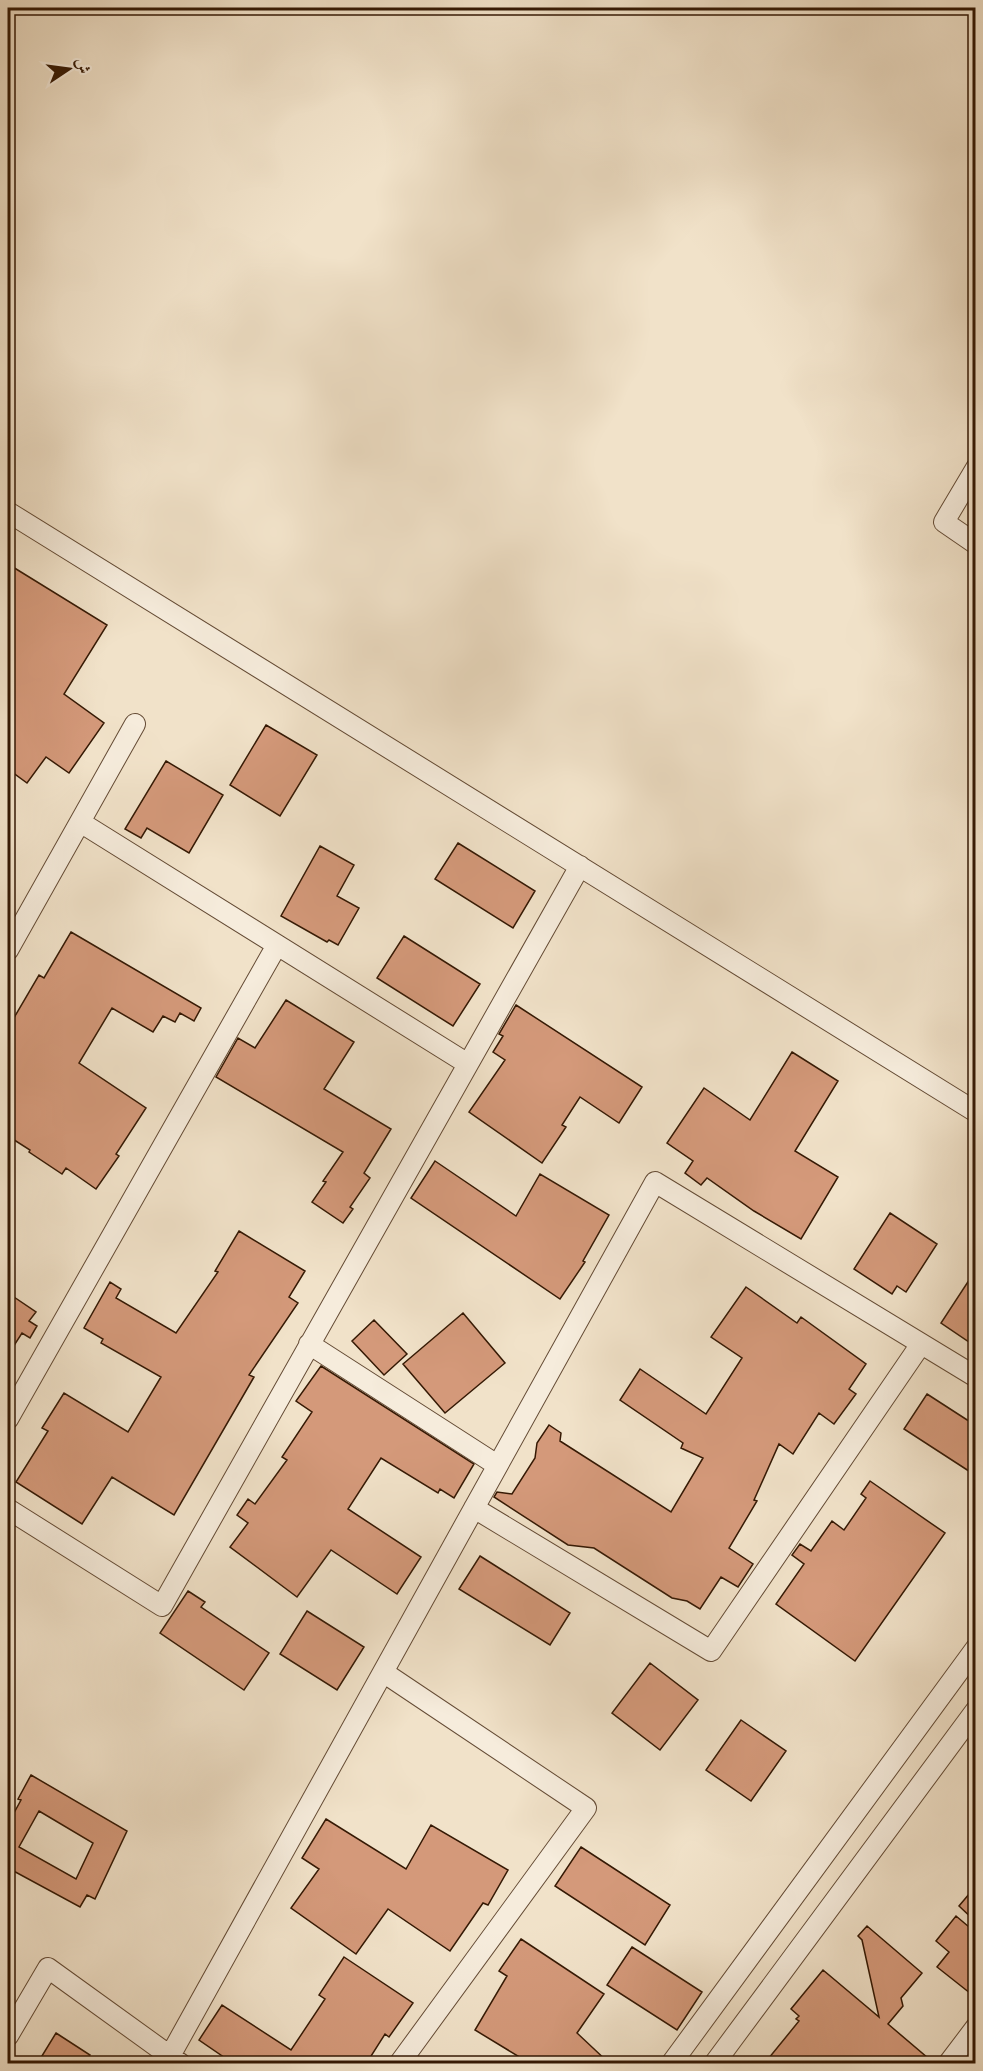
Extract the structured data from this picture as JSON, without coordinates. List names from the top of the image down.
{
  "north": "right"
}
